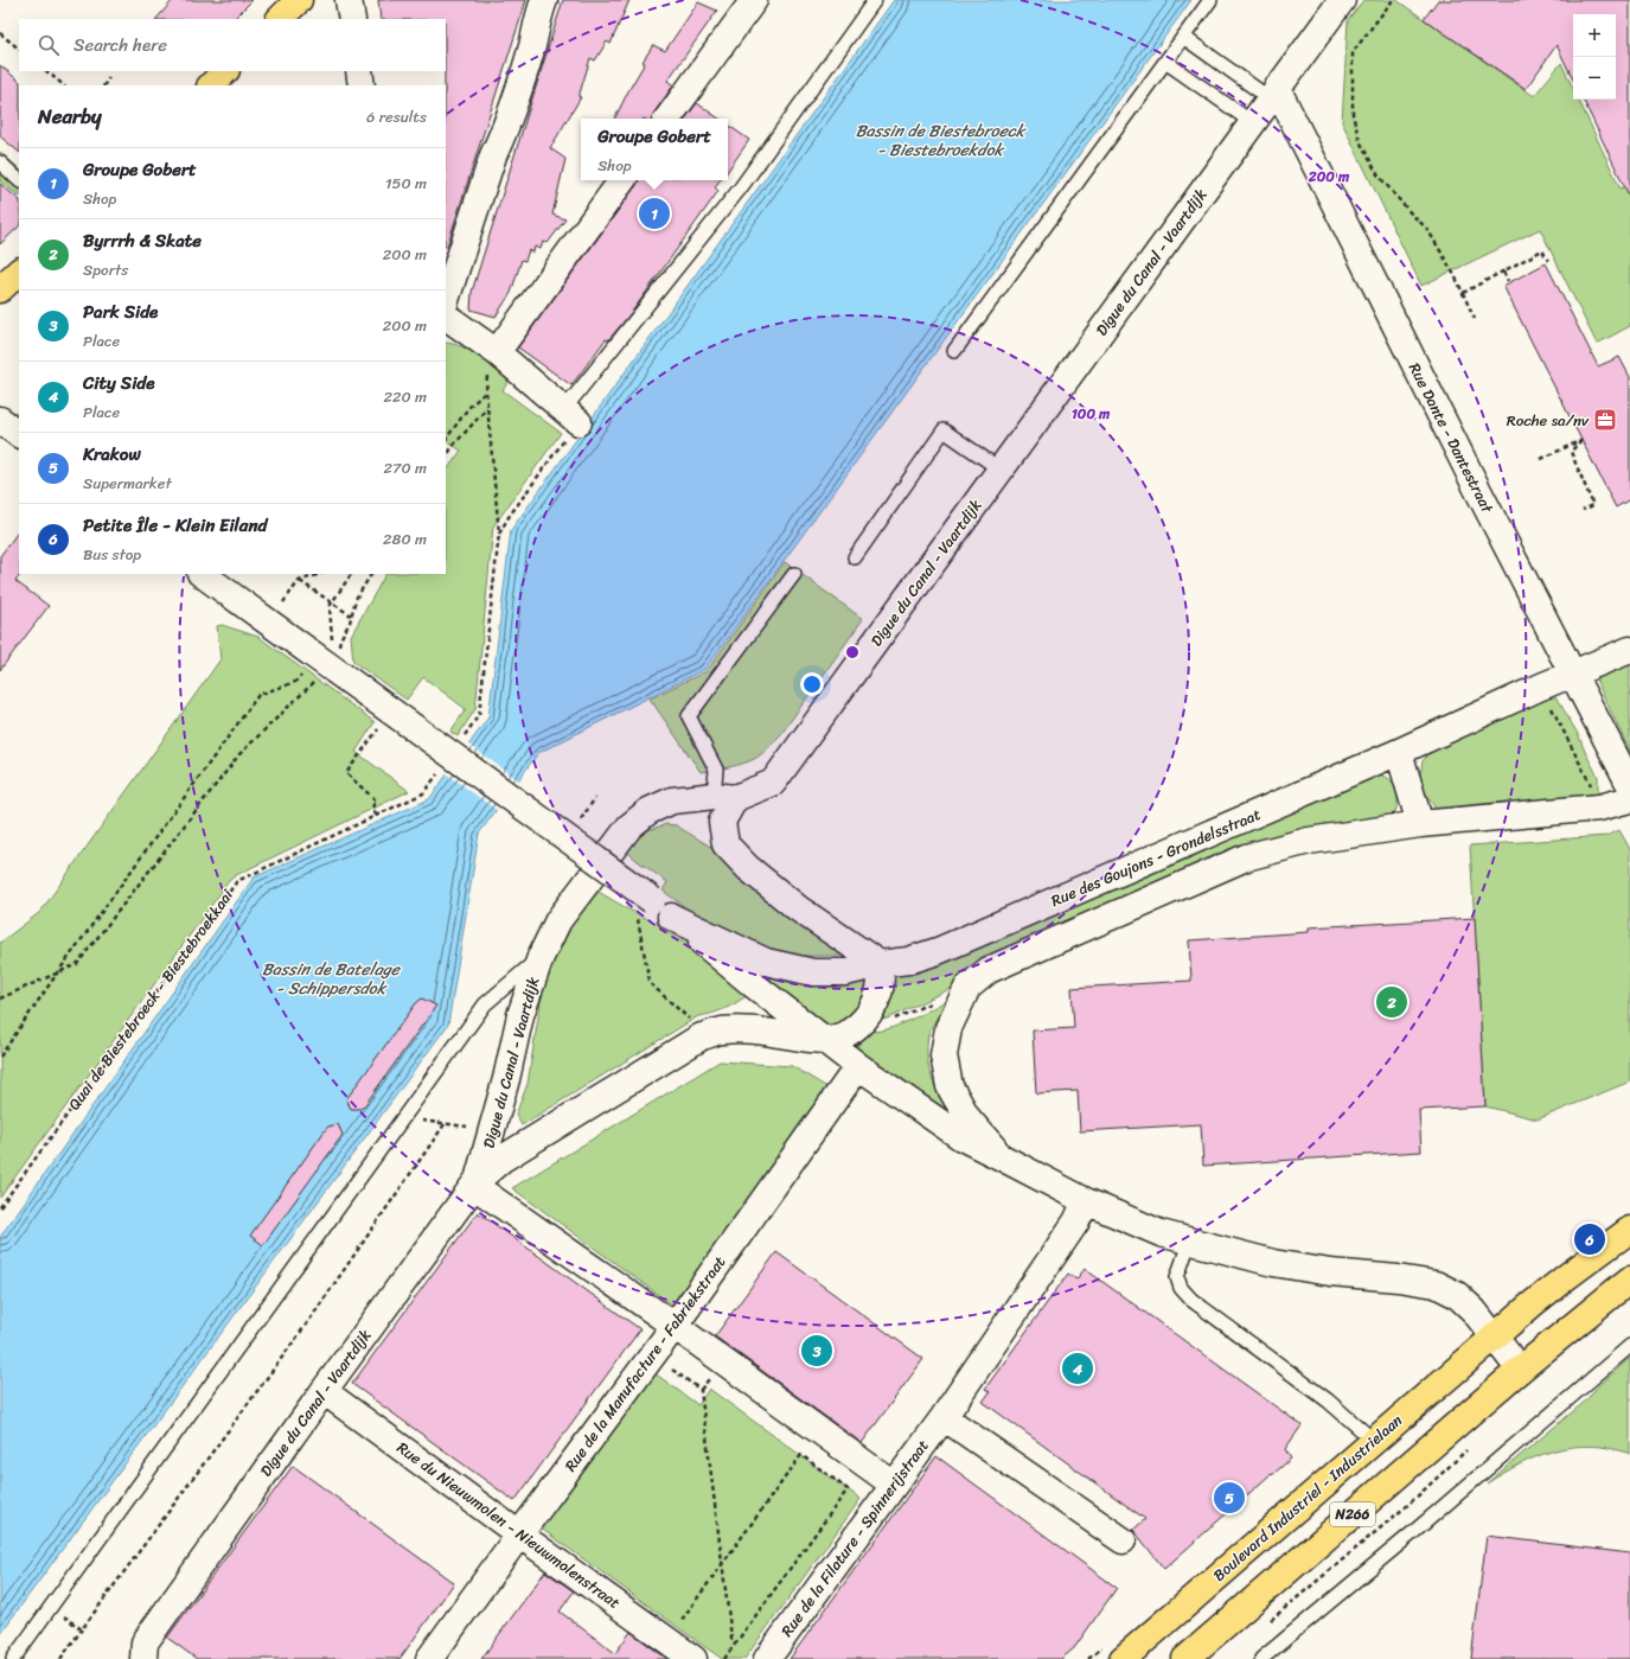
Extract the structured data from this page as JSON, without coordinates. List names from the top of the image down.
{
  "streets": {
    "main road": ["Boulevard Industriel - Industrielaan", "N266"],
    "street": [
      "Digue du Canal - Vaartdijk",
      "Rue Dante - Dantestraat",
      "Rue des Goujons - Grondelsstraat",
      "Rue de la Manufacture - Fabriekstraat",
      "Rue du Nieuwmolen - Nieuwmolenstraat",
      "Rue de la Filature - Spinnerijstraat"
    ],
    "path": ["Quai de Biestebroeck - Biestebroekkaai"]
  },
  "crossings": [
    ["Digue du Canal - Vaartdijk", "Rue Dante - Dantestraat"],
    ["Digue du Canal - Vaartdijk", "Rue du Nieuwmolen - Nieuwmolenstraat"],
    ["Rue Dante - Dantestraat", "Rue des Goujons - Grondelsstraat"],
    ["Rue de la Manufacture - Fabriekstraat", "Rue du Nieuwmolen - Nieuwmolenstraat"],
    ["Boulevard Industriel - Industrielaan", "N266"]
  ],
  "water": ["Bassin de Biestebroeck - Biestebroekdok", "Bassin de Batelage - Schippersdok"],
  "places": {
    "office": ["Roche sa/nv"]
  },
  "page": {
    "map_buttons": ["+", "−"],
    "search": "Search here",
    "heading": ["Nearby", "6 results"],
    "popup": ["Groupe Gobert", "Shop"],
    "list": [
      {
        "mark": "1",
        "name": "Groupe Gobert",
        "note": "Shop",
        "value": "150 m"
      },
      {
        "mark": "2",
        "name": "Byrrrh & Skate",
        "note": "Sports",
        "value": "200 m"
      },
      {
        "mark": "3",
        "name": "Park Side",
        "note": "Place",
        "value": "200 m"
      },
      {
        "mark": "4",
        "name": "City Side",
        "note": "Place",
        "value": "220 m"
      },
      {
        "mark": "5",
        "name": "Krakow",
        "note": "Supermarket",
        "value": "270 m"
      },
      {
        "mark": "6",
        "name": "Petite Île - Klein Eiland",
        "note": "Bus stop",
        "value": "280 m"
      }
    ],
    "pins": [
      "1",
      "2",
      "6",
      "3",
      "4",
      "5"
    ]
  },
  "rings": ["200 m", "100 m"]
}
